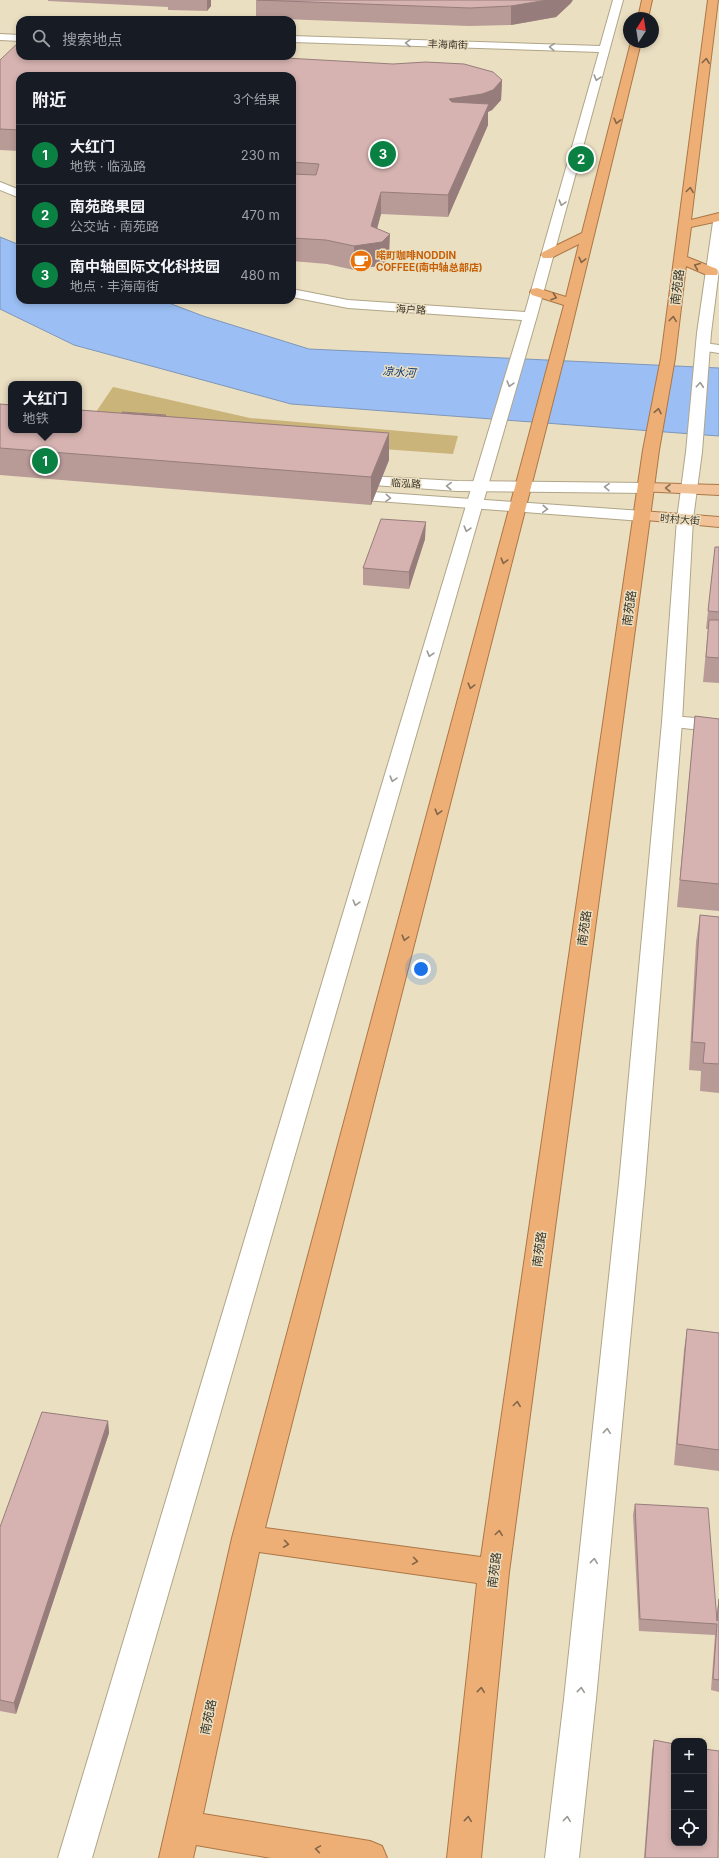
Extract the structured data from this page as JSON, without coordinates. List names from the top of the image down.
{
  "streets": {
    "highway": ["南苑路"],
    "main road": ["时村大街"],
    "street": ["丰海南街", "海户路", "临泓路"]
  },
  "crossings": [
    ["南苑路", "临泓路"],
    ["南苑路", "时村大街"],
    ["临泓路", "时村大街"]
  ],
  "water": ["凉水河"],
  "places": {
    "cafe": ["喏町咖啡NODDIN COFFEE(南中轴总部店)"]
  },
  "north": "top",
  "page": {
    "search": "搜索地点",
    "heading": ["附近", "3个结果"],
    "list": [
      {
        "mark": "1",
        "name": "大红门",
        "note": "地铁 · 临泓路",
        "value": "230 m"
      },
      {
        "mark": "2",
        "name": "南苑路果园",
        "note": "公交站 · 南苑路",
        "value": "470 m"
      },
      {
        "mark": "3",
        "name": "南中轴国际文化科技园",
        "note": "地点 · 丰海南街",
        "value": "480 m"
      }
    ],
    "pins": ["3", "2", "1"],
    "popup": ["大红门", "地铁"],
    "map_buttons": ["+", "−"]
  }
}
